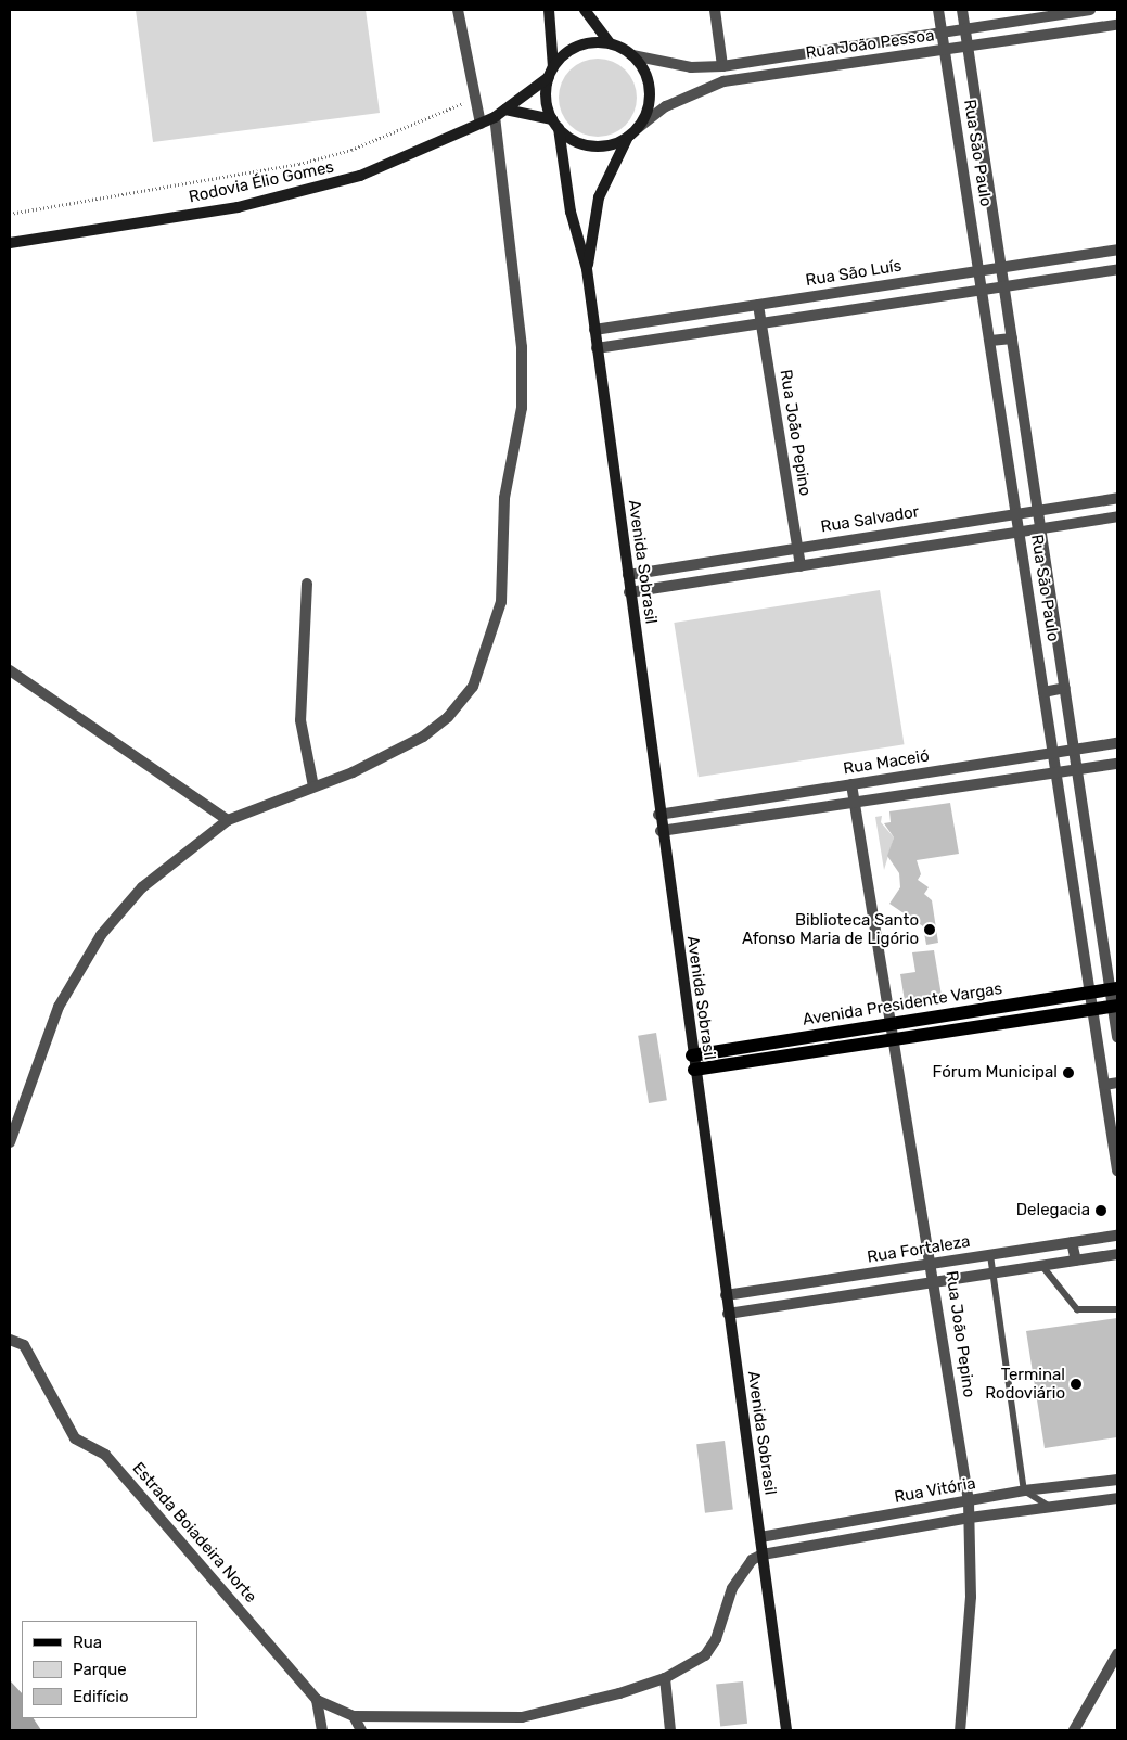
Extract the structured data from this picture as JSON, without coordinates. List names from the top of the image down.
{
  "streets": {
    "main road": ["Rodovia Élio Gomes", "Avenida Sobrasil", "Avenida Presidente Vargas"],
    "street": [
      "Rua João Pessoa",
      "Rua São Paulo",
      "Rua São Luís",
      "Rua João Pepino",
      "Rua Salvador",
      "Rua Maceió",
      "Rua Fortaleza",
      "Rua Vitória",
      "Estrada Boiadeira Norte"
    ]
  },
  "crossings": [
    ["Rua João Pessoa", "Rua São Paulo"],
    ["Rua João Pessoa", "Rodovia Élio Gomes"],
    ["Rua João Pessoa", "Avenida Sobrasil"],
    ["Rua São Paulo", "Rua São Luís"],
    ["Rua São Paulo", "Rua Salvador"],
    ["Rua São Paulo", "Rua Maceió"],
    ["Rua São Paulo", "Avenida Presidente Vargas"],
    ["Rodovia Élio Gomes", "Avenida Sobrasil"],
    ["Rua São Luís", "Rua João Pepino"],
    ["Rua São Luís", "Avenida Sobrasil"],
    ["Rua João Pepino", "Rua Salvador"],
    ["Rua João Pepino", "Rua Maceió"],
    ["Rua João Pepino", "Avenida Presidente Vargas"],
    ["Rua João Pepino", "Rua Fortaleza"],
    ["Rua João Pepino", "Rua Vitória"],
    ["Rua Salvador", "Avenida Sobrasil"],
    ["Avenida Sobrasil", "Rua Maceió"],
    ["Avenida Sobrasil", "Avenida Presidente Vargas"],
    ["Avenida Sobrasil", "Rua Fortaleza"],
    ["Avenida Sobrasil", "Rua Vitória"]
  ],
  "places": [
    "Biblioteca Santo Afonso Maria de Ligório",
    "Fórum Municipal",
    "Delegacia",
    "Terminal Rodoviário"
  ],
  "legend": ["Rua", "Parque", "Edifício"]
}
